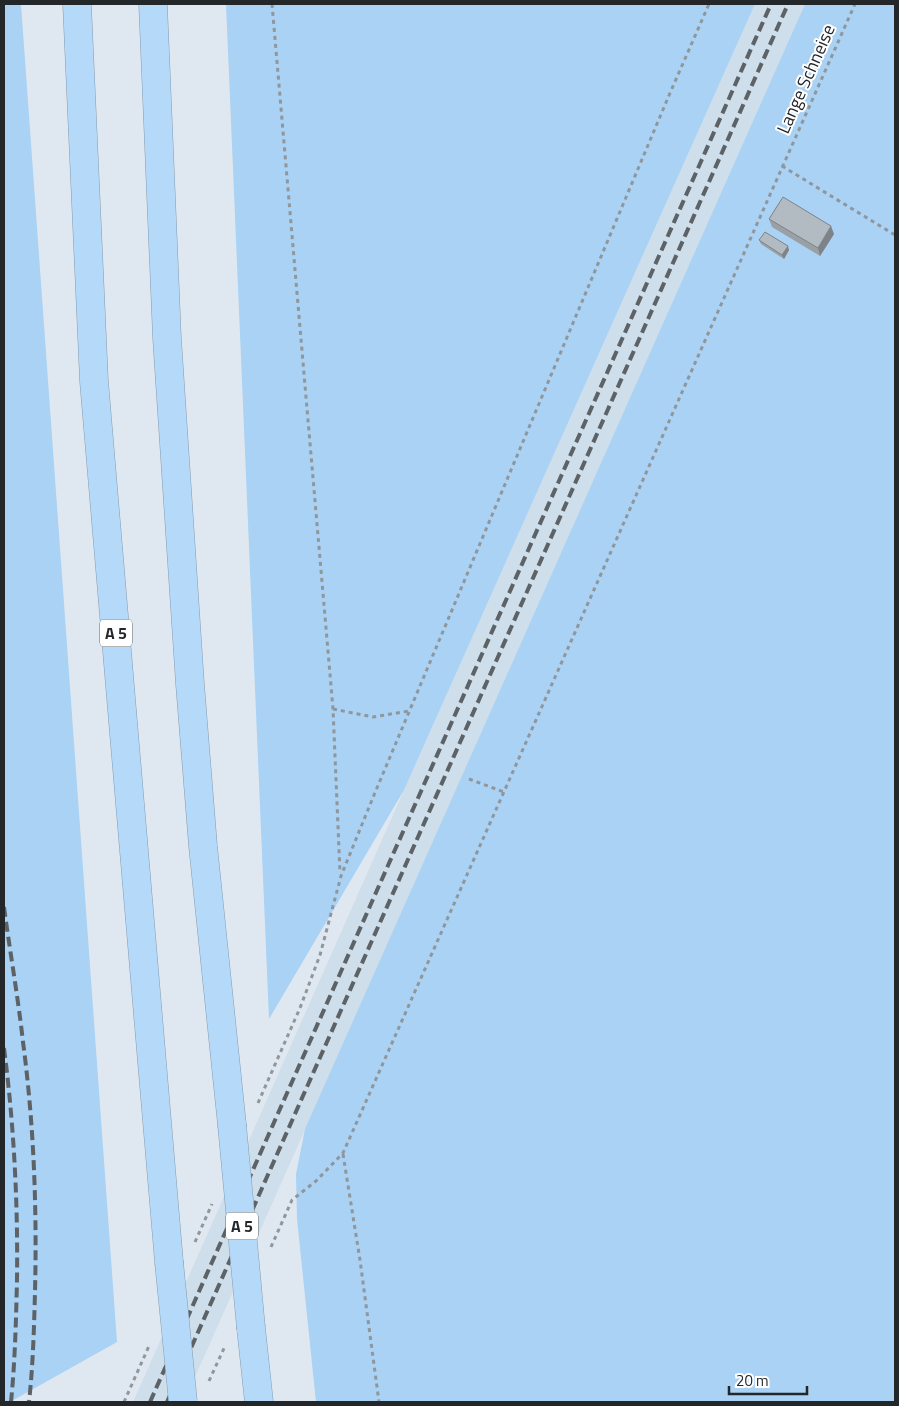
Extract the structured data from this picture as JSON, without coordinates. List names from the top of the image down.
{
  "streets": {
    "highway": ["A 5"],
    "path": ["Lange Schneise"]
  },
  "scale_bar": "20 m"
}
